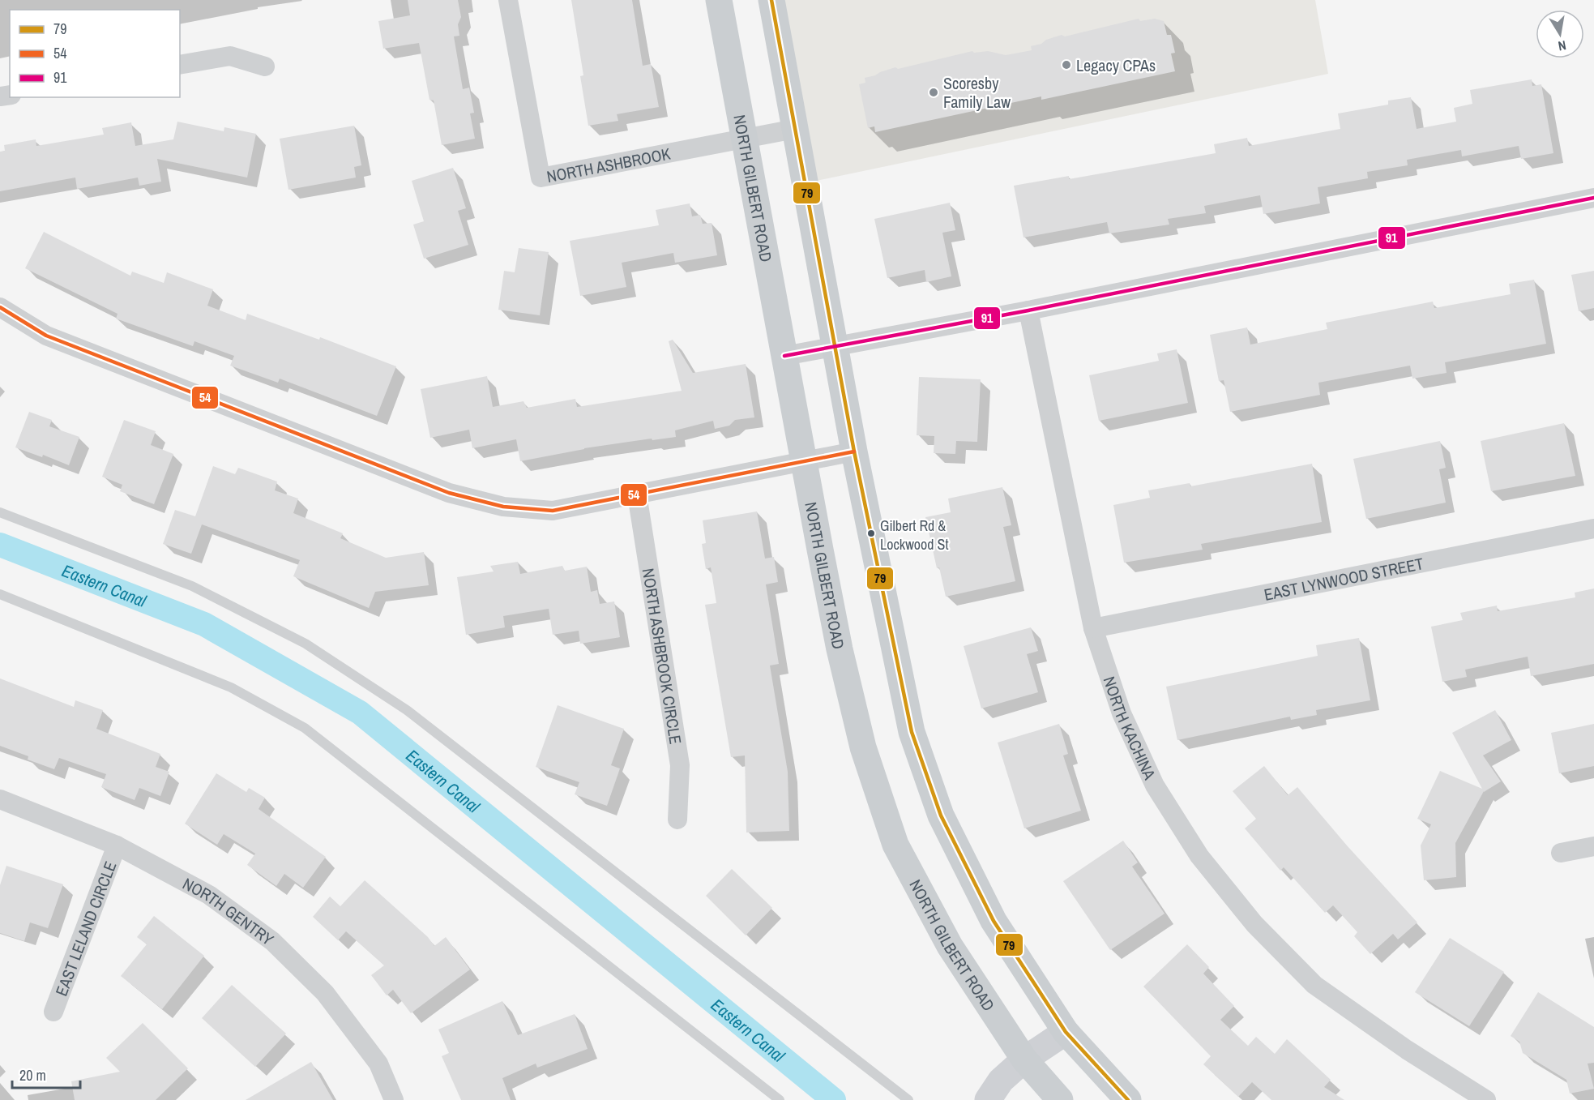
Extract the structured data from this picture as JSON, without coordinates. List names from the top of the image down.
{
  "streets": {
    "main road": ["NORTH GILBERT ROAD"],
    "street": [
      "NORTH ASHBROOK",
      "EAST LYNWOOD STREET",
      "NORTH ASHBROOK CIRCLE",
      "NORTH KACHINA",
      "NORTH GENTRY",
      "EAST LELAND CIRCLE"
    ]
  },
  "crossings": [
    ["NORTH ASHBROOK", "NORTH GILBERT ROAD"],
    ["EAST LYNWOOD STREET", "NORTH KACHINA"],
    ["NORTH GENTRY", "EAST LELAND CIRCLE"]
  ],
  "water": ["Eastern Canal"],
  "places": ["Legacy CPAs", "Scoresby Family Law", "Gilbert Rd & Lockwood St"],
  "lines": ["transit line 79", "transit line 91", "transit line 54"],
  "legend": ["79", "54", "91"],
  "scale_bar": "20 m",
  "north": "bottom"
}
